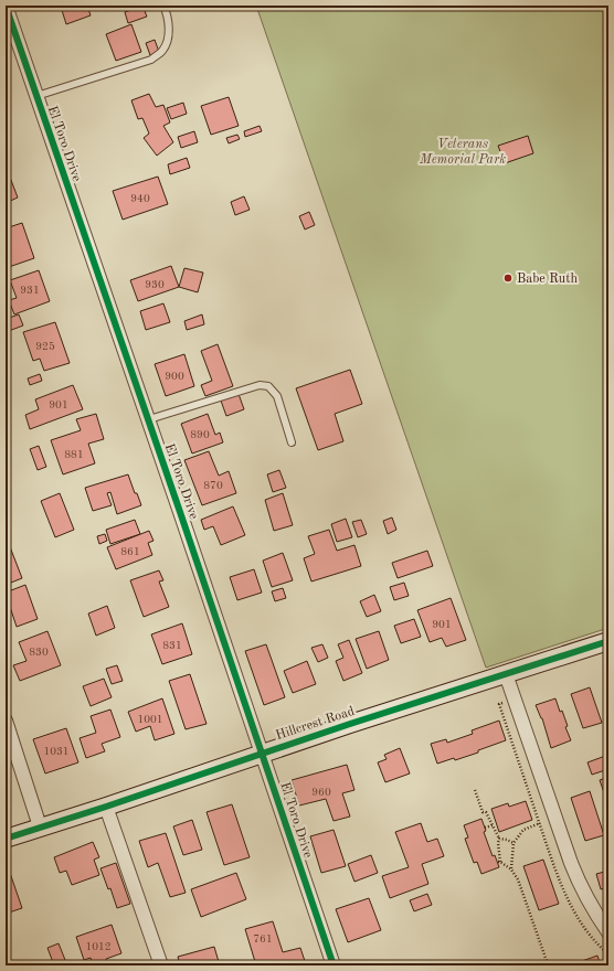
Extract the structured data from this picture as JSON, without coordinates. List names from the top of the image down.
{
  "streets": {
    "street": ["El Toro Drive", "Hillcrest Road"]
  },
  "crossings": [
    ["El Toro Drive", "Hillcrest Road"]
  ],
  "parks": ["Veterans Memorial Park"],
  "places": ["Babe Ruth"],
  "house_numbers": [
    "940",
    "930",
    "931",
    "925",
    "900",
    "901",
    "890",
    "881",
    "870",
    "861",
    "901",
    "831",
    "830",
    "1001",
    "1031",
    "960",
    "761",
    "1012"
  ]
}
